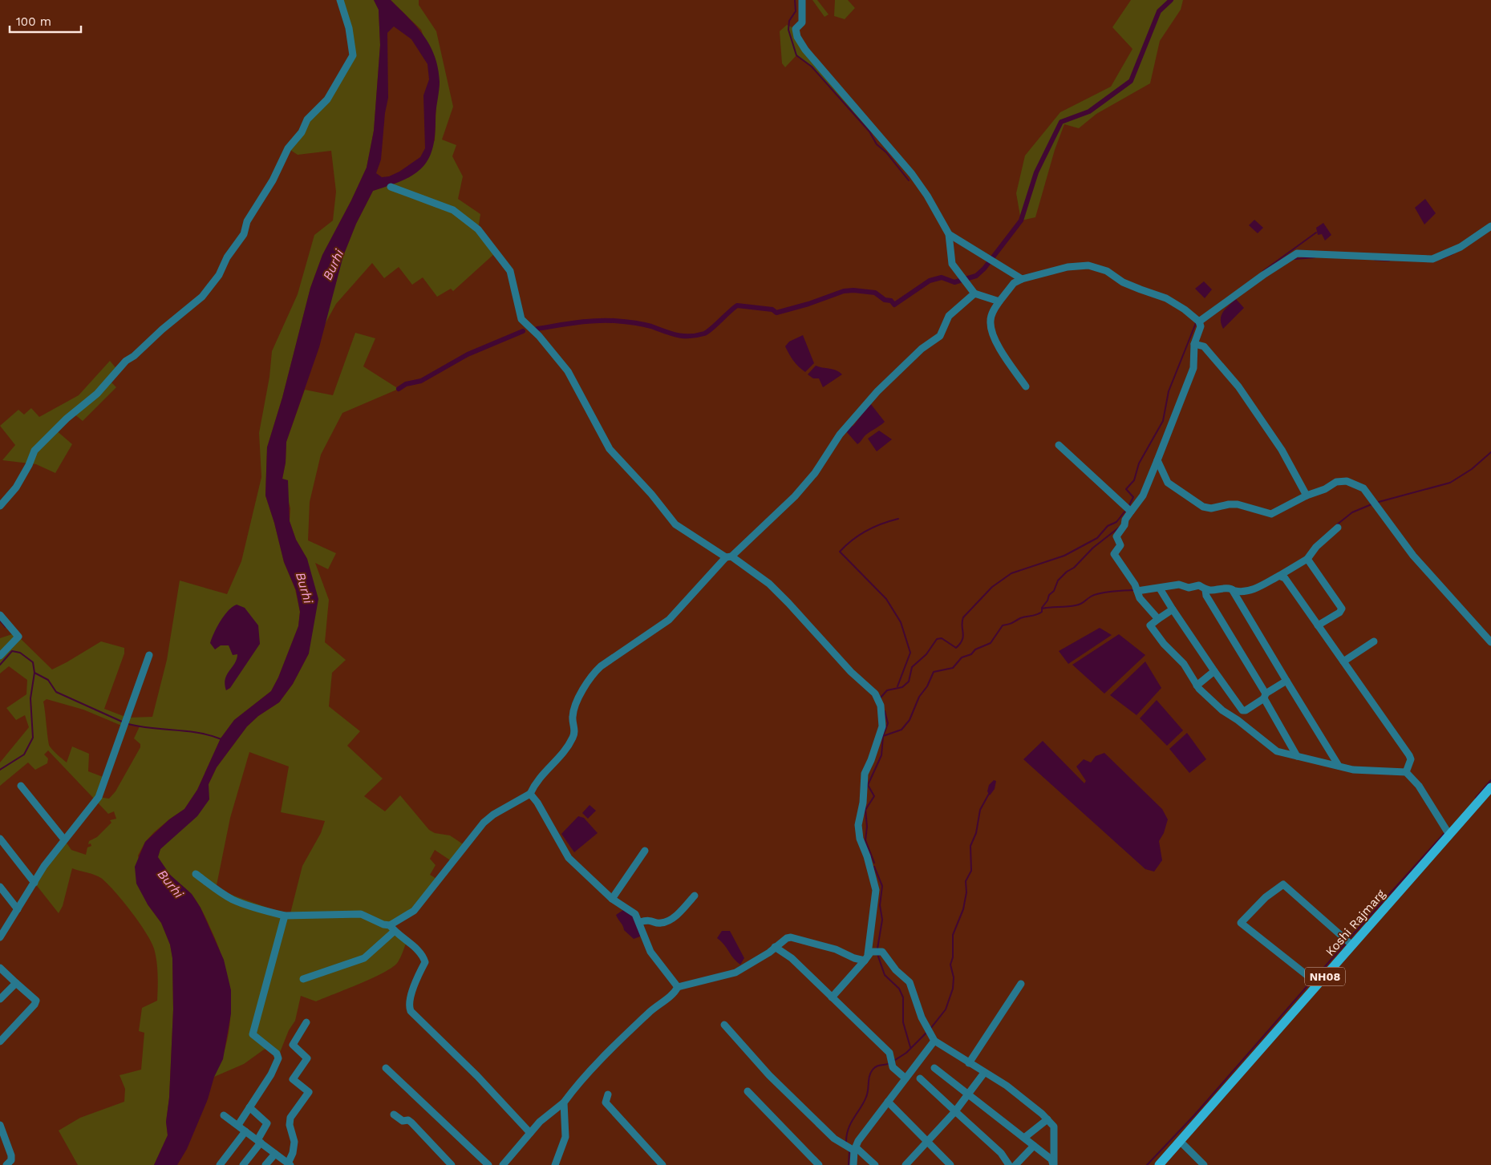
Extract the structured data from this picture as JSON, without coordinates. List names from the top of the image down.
{
  "streets": {
    "main road": ["Koshi Rajmarg", "NH08"]
  },
  "water": ["Burhi"],
  "scale_bar": "100 m"
}
